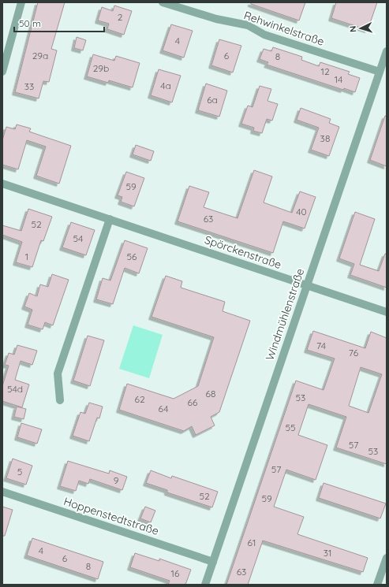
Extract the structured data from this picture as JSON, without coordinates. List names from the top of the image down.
{
  "streets": {
    "street": [
      "Rehwinkelstraße",
      "Spörckenstraße",
      "Windmühlenstraße",
      "Hoppenstedtstraße"
    ]
  },
  "crossings": [
    ["Rehwinkelstraße", "Windmühlenstraße"],
    ["Spörckenstraße", "Windmühlenstraße"],
    ["Windmühlenstraße", "Hoppenstedtstraße"]
  ],
  "house_numbers": [
    "2",
    "4",
    "29a",
    "6",
    "8",
    "29b",
    "12",
    "14",
    "4a",
    "33",
    "6a",
    "38",
    "59",
    "40",
    "63",
    "52",
    "54",
    "1",
    "56",
    "74",
    "76",
    "54d",
    "68",
    "53",
    "62",
    "66",
    "64",
    "55",
    "57",
    "53",
    "57",
    "5",
    "9",
    "52",
    "59",
    "61",
    "4",
    "31",
    "6",
    "8",
    "63",
    "16"
  ],
  "scale_bar": "50 m",
  "north": "left"
}
